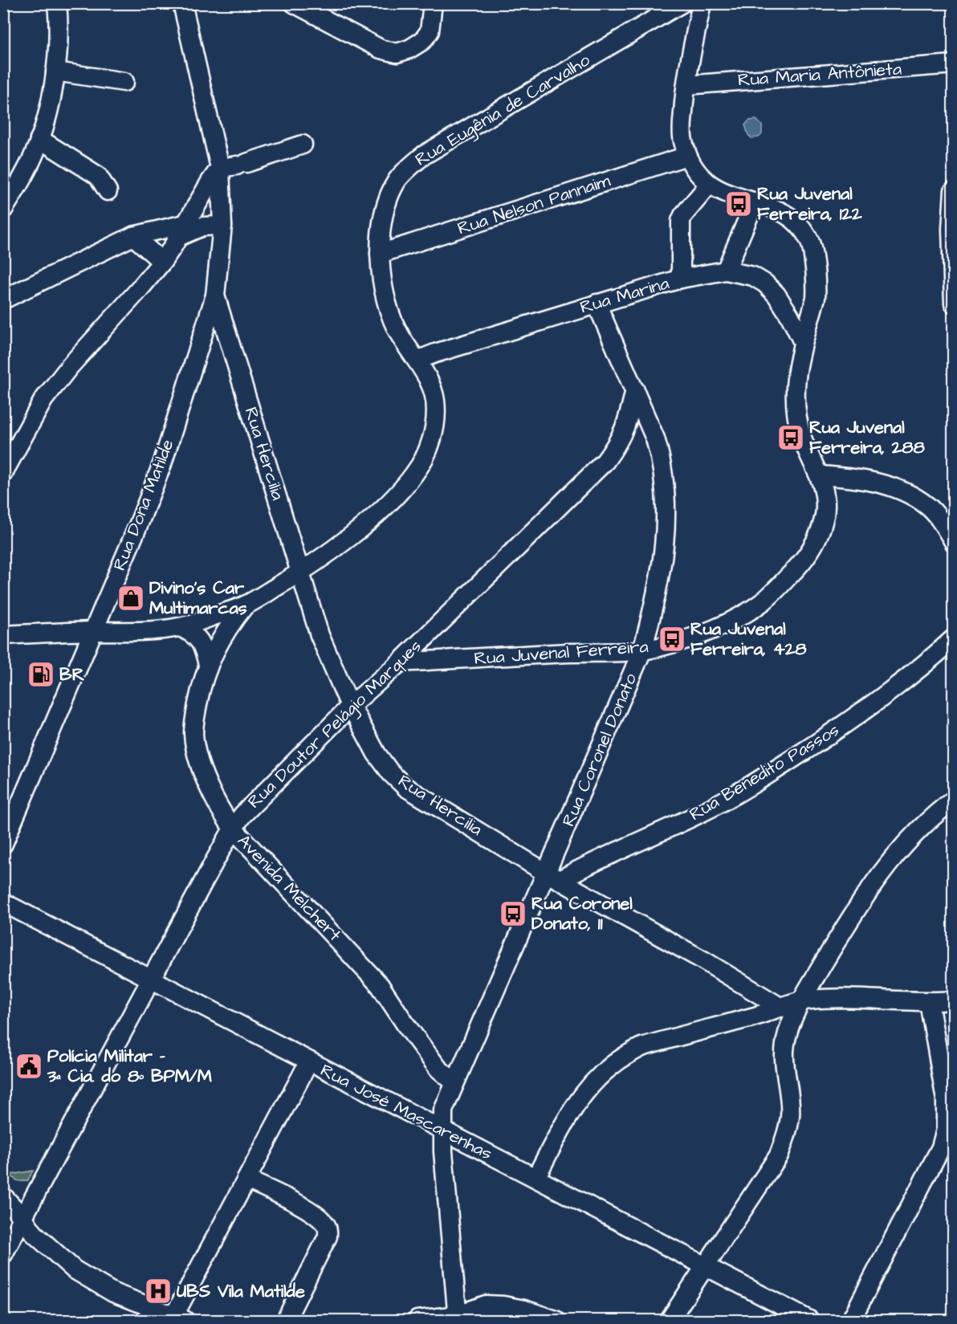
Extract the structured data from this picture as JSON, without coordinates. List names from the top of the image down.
{
  "streets": {
    "street": [
      "Rua Maria Antônieta",
      "Rua Eugênia de Carvalho",
      "Rua Nelson Pannaim",
      "Rua Marina",
      "Rua Hercilia",
      "Rua Dona Matilde",
      "Rua Juvenal Ferreira",
      "Rua Doutor Pelágio Marques",
      "Rua Coronel Donato",
      "Rua Benedito Passos",
      "Avenida Melchert",
      "Rua José Mascarenhas"
    ]
  },
  "crossings": [
    ["Rua Maria Antônieta", "Rua Juvenal Ferreira"],
    ["Rua Eugênia de Carvalho", "Rua Nelson Pannaim"],
    ["Rua Eugênia de Carvalho", "Rua Marina"],
    ["Rua Eugênia de Carvalho", "Rua Hercilia"],
    ["Rua Eugênia de Carvalho", "Rua Dona Matilde"],
    ["Rua Eugênia de Carvalho", "Avenida Melchert"],
    ["Rua Nelson Pannaim", "Rua Juvenal Ferreira"],
    ["Rua Marina", "Rua Juvenal Ferreira"],
    ["Rua Marina", "Rua Coronel Donato"],
    ["Rua Hercilia", "Rua Dona Matilde"],
    ["Rua Hercilia", "Rua Doutor Pelágio Marques"],
    ["Rua Hercilia", "Rua Coronel Donato"],
    ["Rua Hercilia", "Rua Benedito Passos"],
    ["Rua Juvenal Ferreira", "Rua Doutor Pelágio Marques"],
    ["Rua Juvenal Ferreira", "Rua Coronel Donato"],
    ["Rua Doutor Pelágio Marques", "Rua Coronel Donato"],
    ["Rua Doutor Pelágio Marques", "Avenida Melchert"],
    ["Rua Doutor Pelágio Marques", "Rua José Mascarenhas"],
    ["Rua Coronel Donato", "Rua Benedito Passos"],
    ["Rua Coronel Donato", "Avenida Melchert"],
    ["Rua Coronel Donato", "Rua José Mascarenhas"]
  ],
  "places": {
    "bus stop": [
      "Rua Juvenal Ferreira, 122",
      "Rua Juvenal Ferreira, 288",
      "Rua Juvenal Ferreira, 428",
      "Rua Coronel Donato, 11"
    ],
    "shop": ["Divino's Car Multimarcas"],
    "fuel station": ["BR"],
    "public building": ["Polícia Militar - 3ª Cia. do 8º BPM/M"],
    "hospital": ["UBS Vila Matilde"]
  }
}
